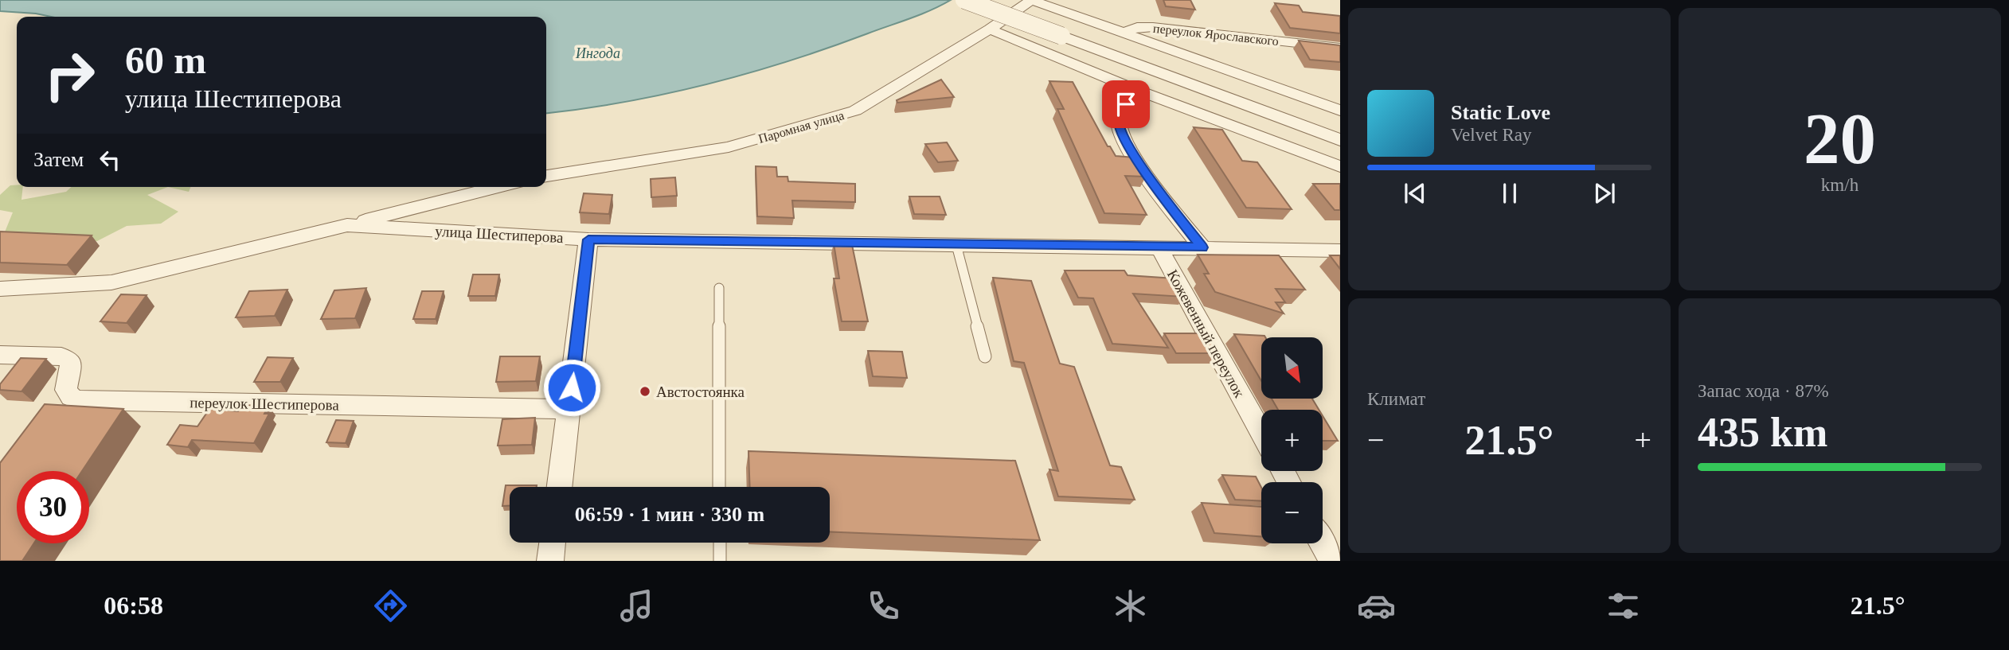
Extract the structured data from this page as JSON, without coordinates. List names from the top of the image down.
{
  "streets": {
    "street": [
      "переулок Ярославского",
      "Паромная улица",
      "улица Шестиперова",
      "Кожевенный переулок",
      "переулок Шестиперова"
    ]
  },
  "crossings": [
    ["улица Шестиперова", "Кожевенный переулок"]
  ],
  "water": ["Ингода"],
  "places": ["Австостоянка"],
  "north": "bottom right",
  "page": {
    "tile": [
      ["20", "km/h"],
      "Климат",
      ["Запас хода · 87%", "435 km"]
    ],
    "turn": ["60 m", "улица Шестиперова"],
    "song": ["Static Love", "Velvet Ray"],
    "then": "Затем",
    "map_buttons": ["+", "−"],
    "heat": ["−", "21.5°", "+"],
    "limit": "30",
    "trip": "06:59 · 1 мин · 330 m",
    "tabs": ["06:58", "21.5°"]
  }
}
